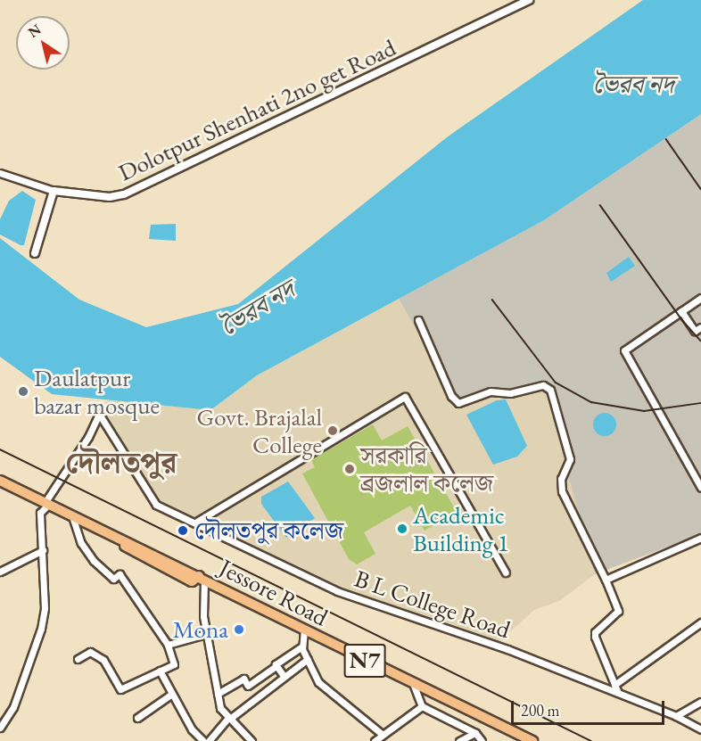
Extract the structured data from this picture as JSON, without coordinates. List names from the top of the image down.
{
  "streets": {
    "highway": ["Jessore Road", "N7"],
    "street": ["Dolotpur Shenhati 2no get Road", "B L College Road"]
  },
  "crossings": [
    ["Jessore Road", "B L College Road"]
  ],
  "districts": ["দৌলতপুর"],
  "water": ["ভৈরব নদ"],
  "places": [
    "Daulatpur bazar mosque",
    "Govt. Brajalal College",
    "সরকারি ব্রজলাল কলেজ",
    "Academic Building 1",
    "দৌলতপুর কলেজ",
    "Mona"
  ],
  "scale_bar": "200 m",
  "north": "top left"
}
